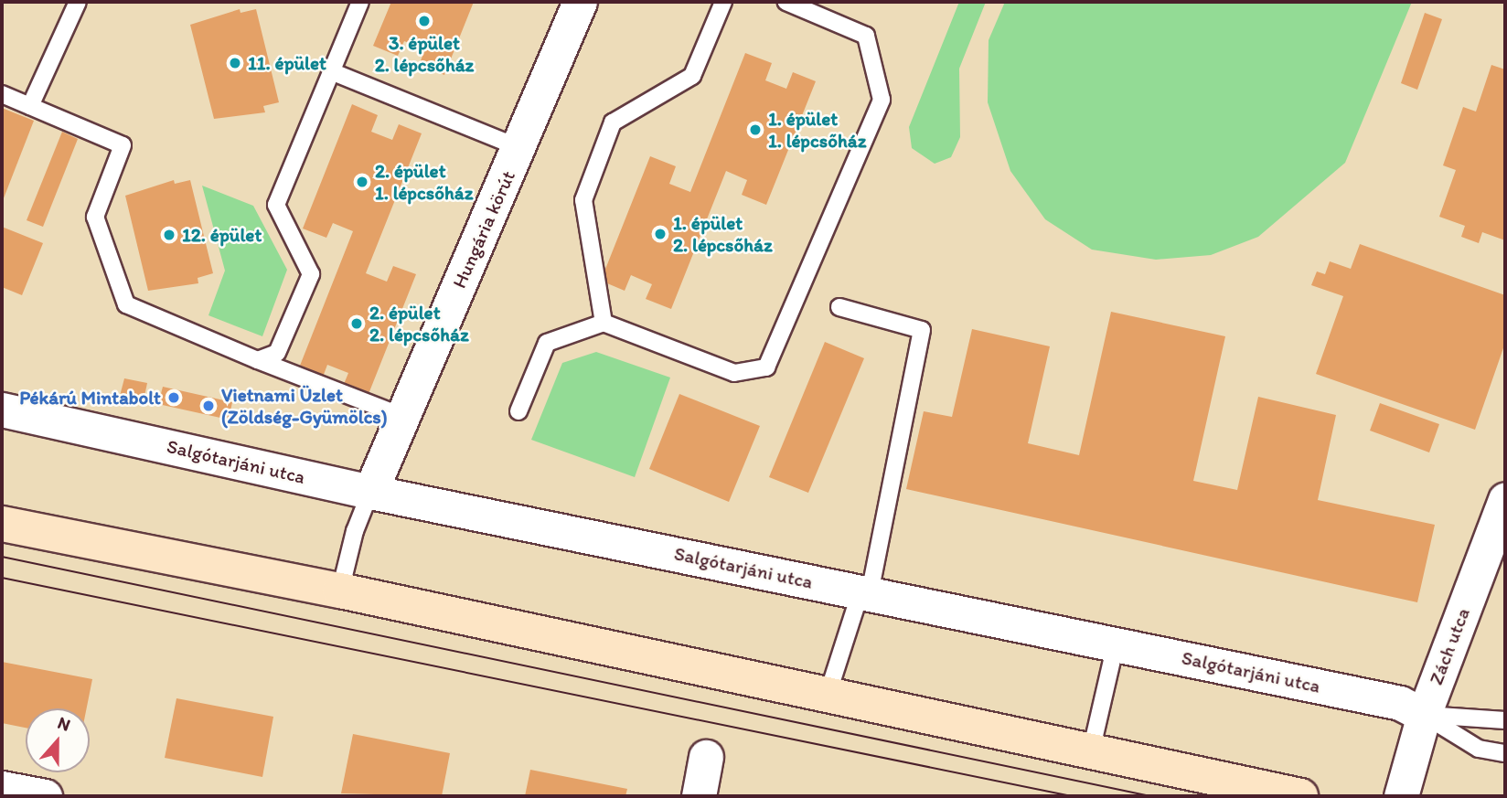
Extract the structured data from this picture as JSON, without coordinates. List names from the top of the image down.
{
  "streets": {
    "street": ["Hungária körút", "Salgótarjáni utca", "Zách utca"]
  },
  "crossings": [
    ["Hungária körút", "Salgótarjáni utca"],
    ["Salgótarjáni utca", "Zách utca"]
  ],
  "places": [
    "3. épület 2. lépcsőház",
    "11. épület",
    "1. épület 1. lépcsőház",
    "2. épület 1. lépcsőház",
    "1. épület 2. lépcsőház",
    "12. épület",
    "2. épület 2. lépcsőház",
    "Pékárú Mintabolt",
    "Vietnami Üzlet (Zöldség-Gyümölcs)"
  ],
  "north": "top"
}
